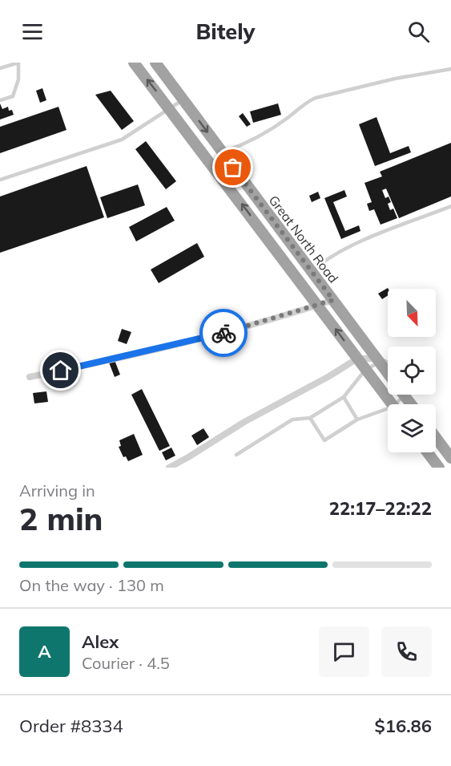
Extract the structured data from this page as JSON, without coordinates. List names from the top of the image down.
{
  "streets": {
    "highway": ["Great North Road"]
  },
  "north": "bottom right",
  "page": {
    "header": "Bitely",
    "heading": ["2 min", "Arriving in", "22:17–22:22"],
    "panel": [
      "Alex",
      "Courier · 4.5",
      "Order #8334",
      "$16.86"
    ],
    "bar": "On the way · 130 m",
    "round": "A"
  }
}
